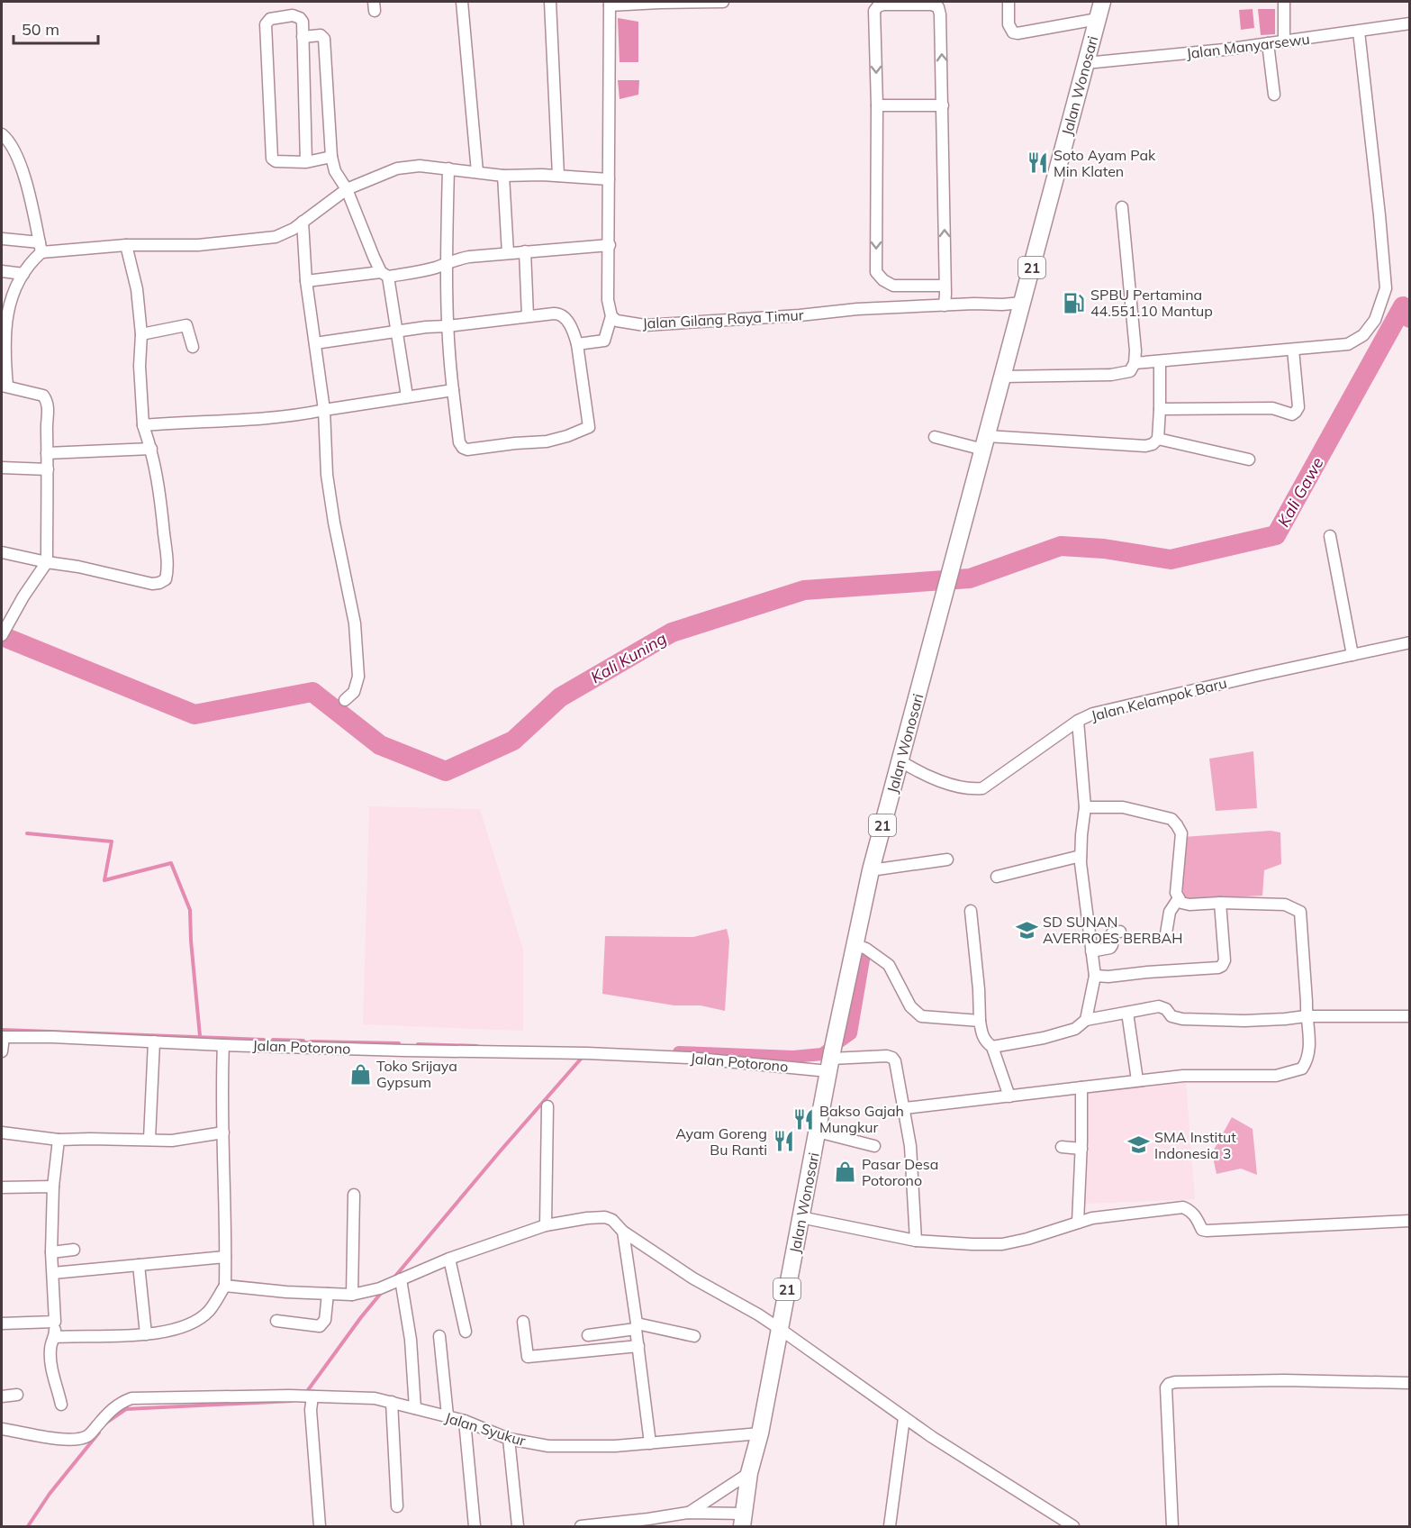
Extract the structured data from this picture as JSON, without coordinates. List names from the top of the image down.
{
  "streets": {
    "highway": ["Jalan Wonosari", "21"],
    "street": [
      "Jalan Manyarsewu",
      "Jalan Gilang Raya Timur",
      "Jalan Kelampok Baru",
      "Jalan Potorono",
      "Jalan Syukur"
    ]
  },
  "crossings": [
    ["Jalan Manyarsewu", "Jalan Wonosari"],
    ["Jalan Wonosari", "Jalan Gilang Raya Timur"],
    ["Jalan Wonosari", "Jalan Kelampok Baru"],
    ["Jalan Wonosari", "Jalan Potorono"],
    ["Jalan Wonosari", "Jalan Syukur"]
  ],
  "water": ["Kali Gawe", "Kali Kuning"],
  "places": {
    "restaurant": ["Soto Ayam Pak Min Klaten", "Bakso Gajah Mungkur", "Ayam Goreng Bu Ranti"],
    "fuel station": ["SPBU Pertamina 44.551.10 Mantup"],
    "school or university": ["SD SUNAN AVERROES BERBAH", "SMA Institut Indonesia 3"],
    "shop": ["Toko Srijaya Gypsum", "Pasar Desa Potorono"]
  },
  "scale_bar": "50 m"
}
